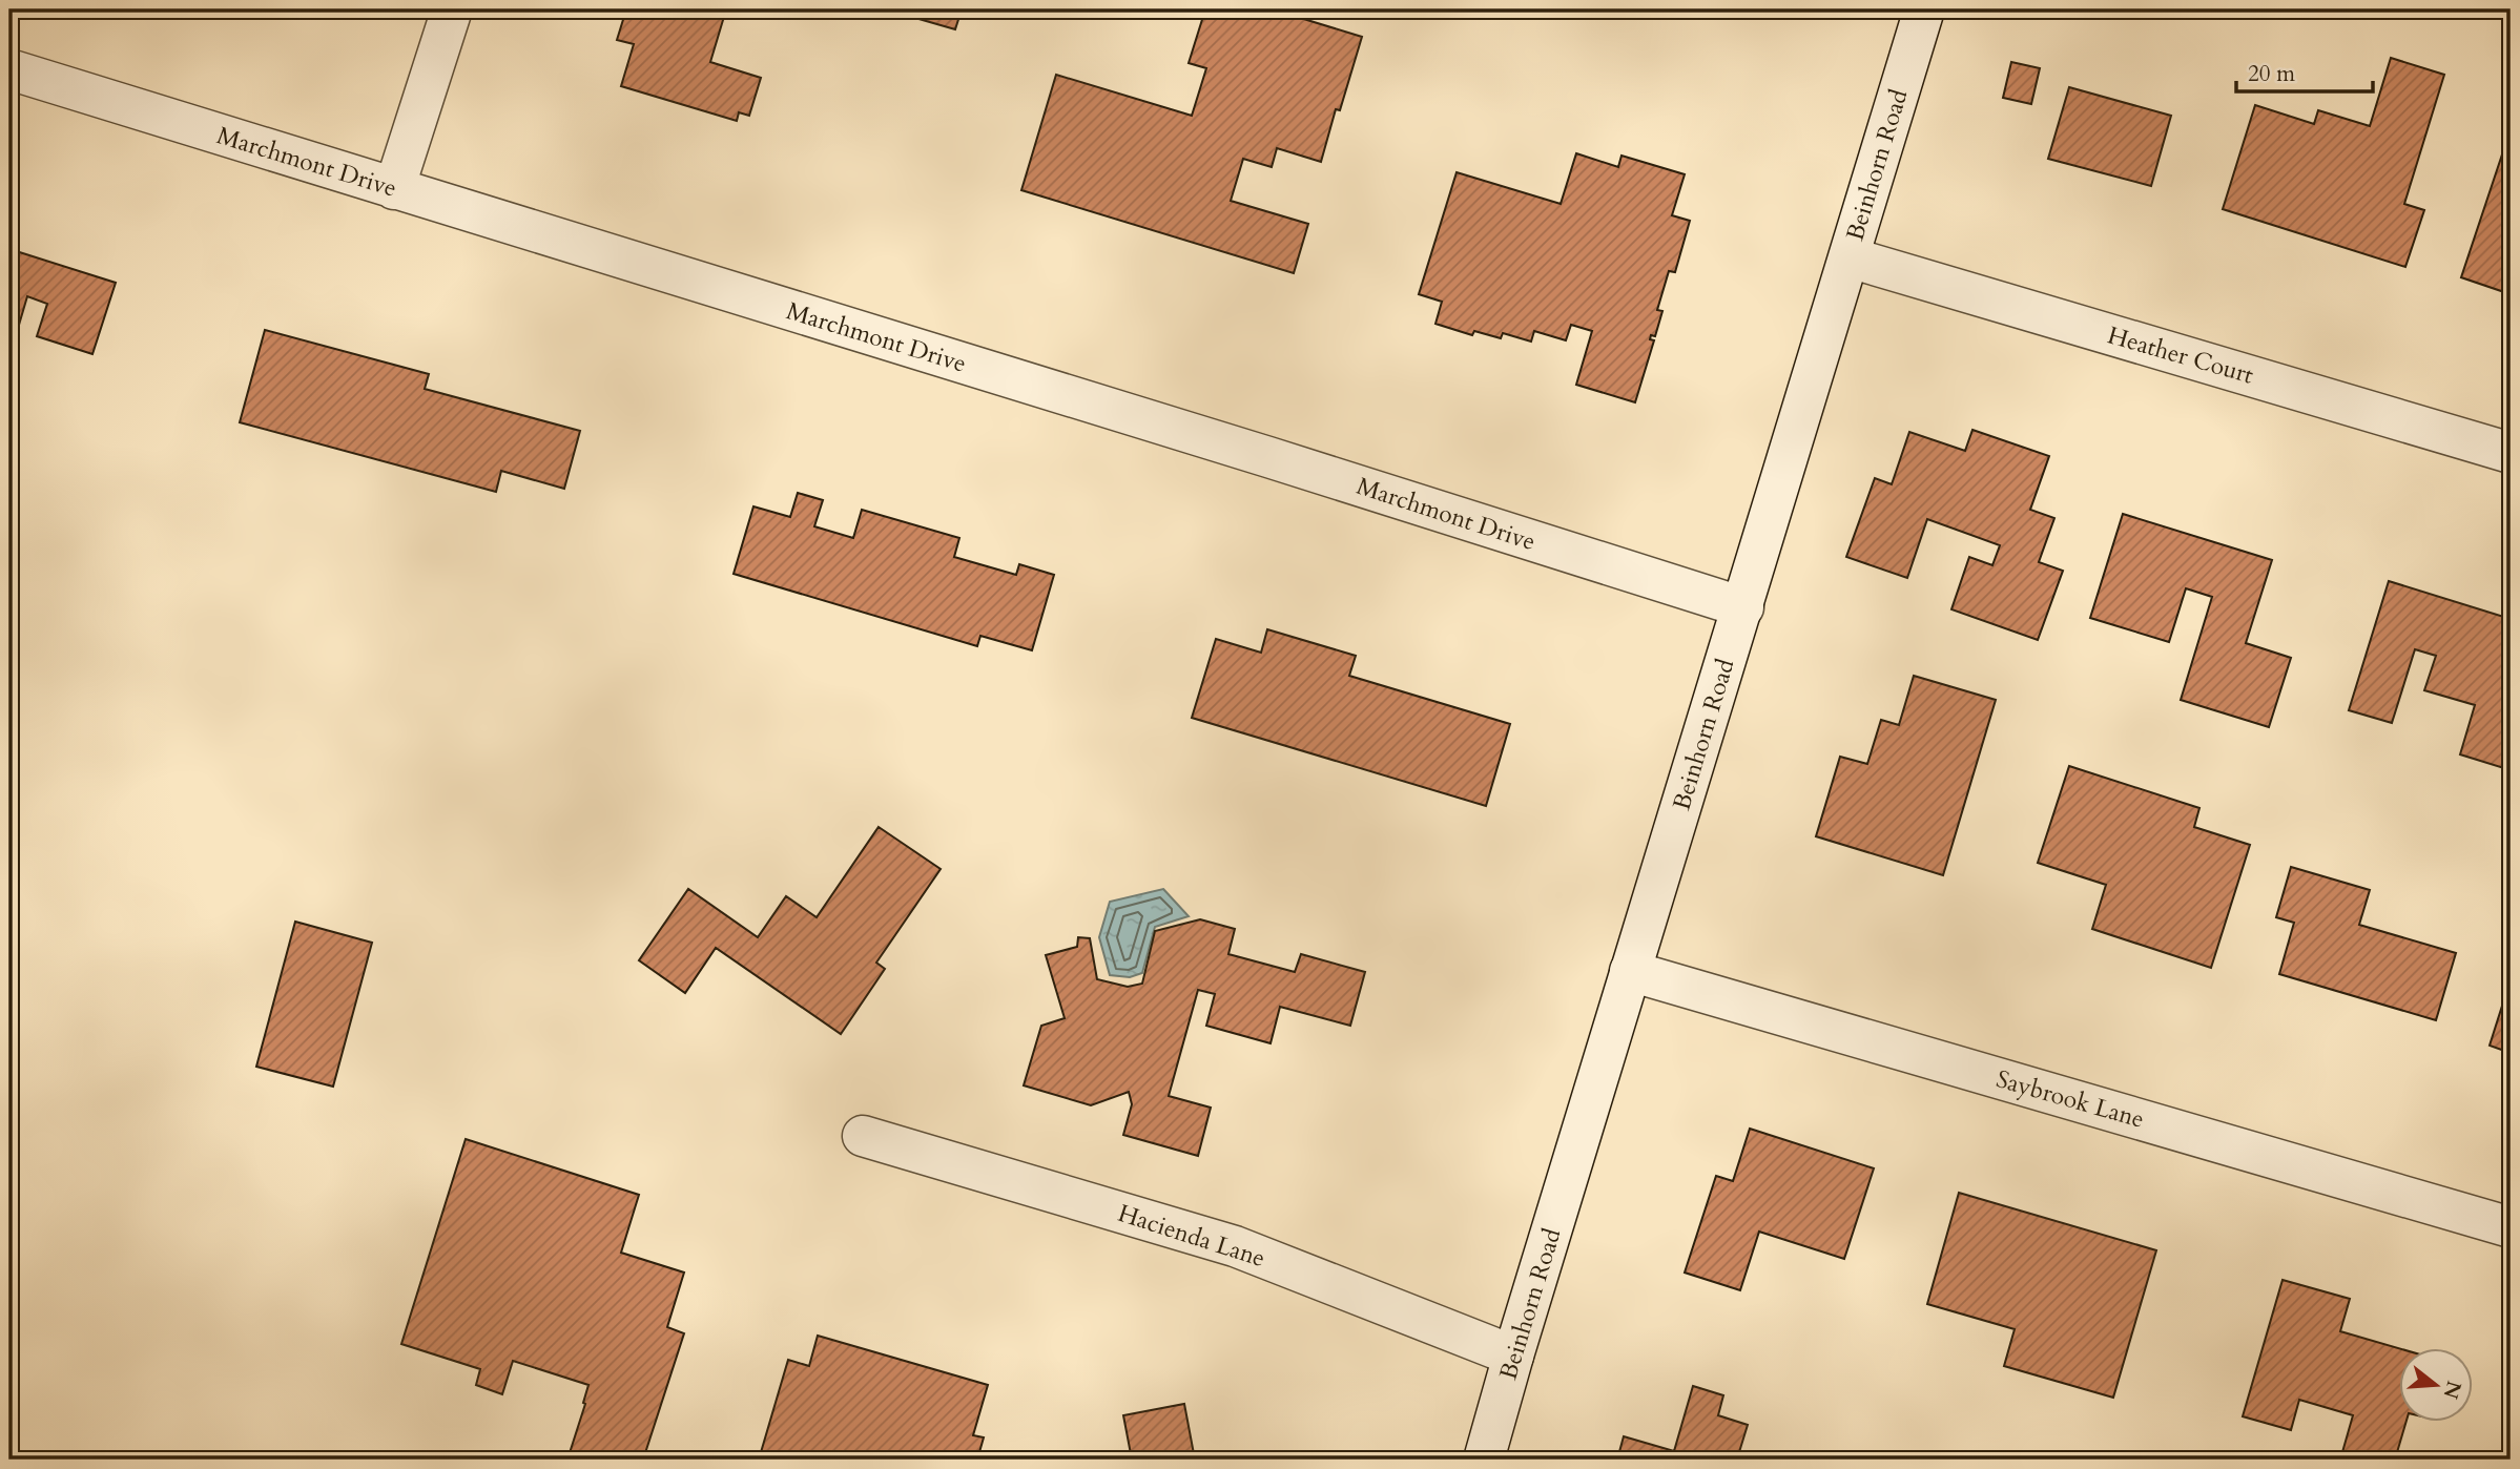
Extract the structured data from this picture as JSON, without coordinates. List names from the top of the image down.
{
  "streets": {
    "street": [
      "Marchmont Drive",
      "Beinhorn Road",
      "Heather Court",
      "Saybrook Lane",
      "Hacienda Lane"
    ]
  },
  "crossings": [
    ["Marchmont Drive", "Beinhorn Road"],
    ["Beinhorn Road", "Heather Court"],
    ["Beinhorn Road", "Saybrook Lane"],
    ["Beinhorn Road", "Hacienda Lane"]
  ],
  "scale_bar": "20 m",
  "north": "right"
}
